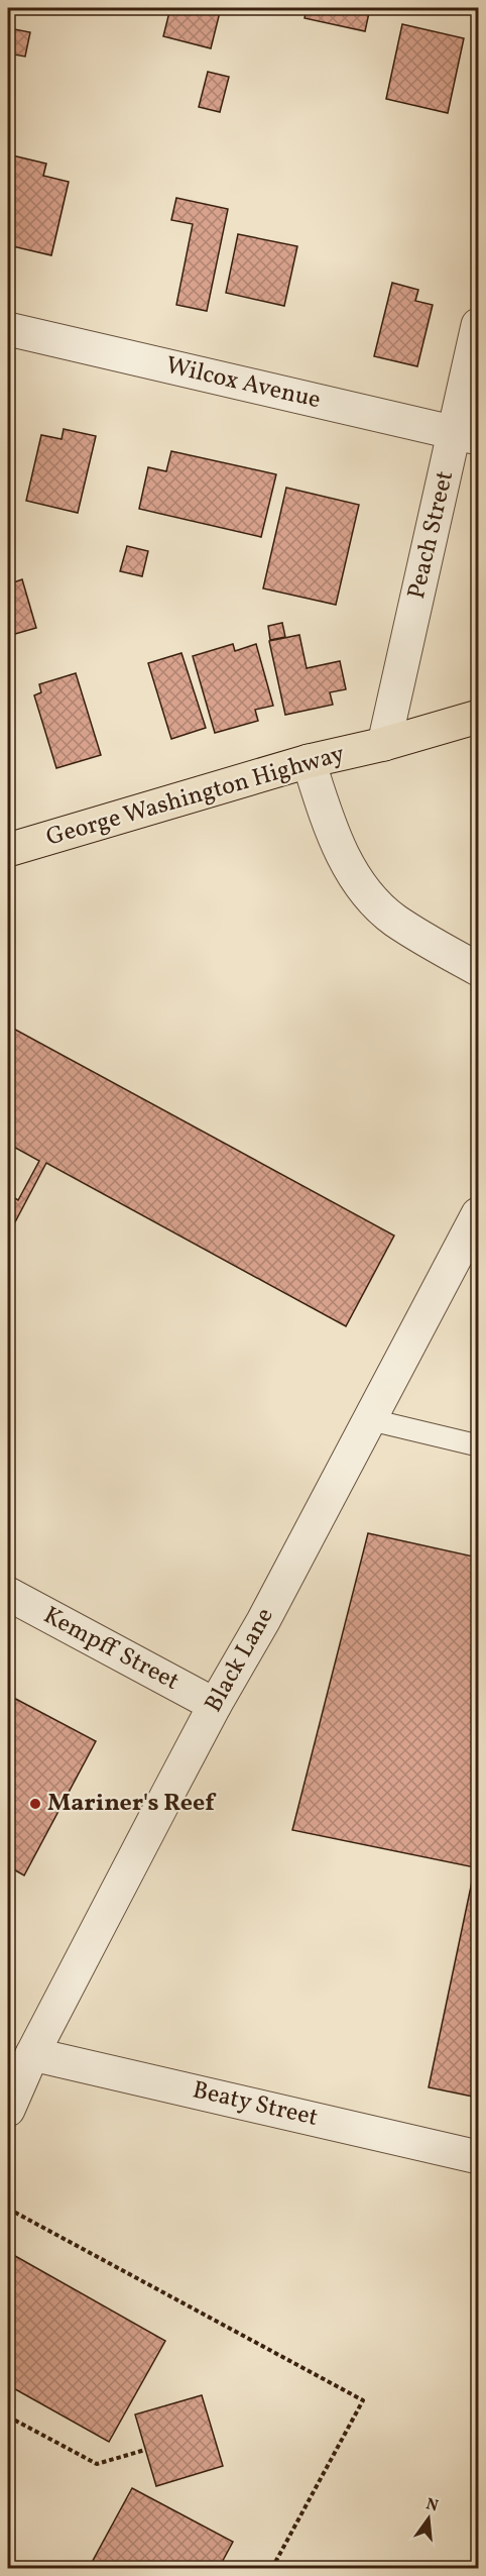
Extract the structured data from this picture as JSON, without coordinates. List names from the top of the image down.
{
  "streets": {
    "main road": ["George Washington Highway"],
    "street": [
      "Wilcox Avenue",
      "Peach Street",
      "Kempff Street",
      "Black Lane",
      "Beaty Street"
    ]
  },
  "crossings": [
    ["Wilcox Avenue", "Peach Street"],
    ["Peach Street", "George Washington Highway"],
    ["Kempff Street", "Black Lane"],
    ["Black Lane", "Beaty Street"]
  ],
  "places": ["Mariner's Reef"],
  "north": "top"
}
